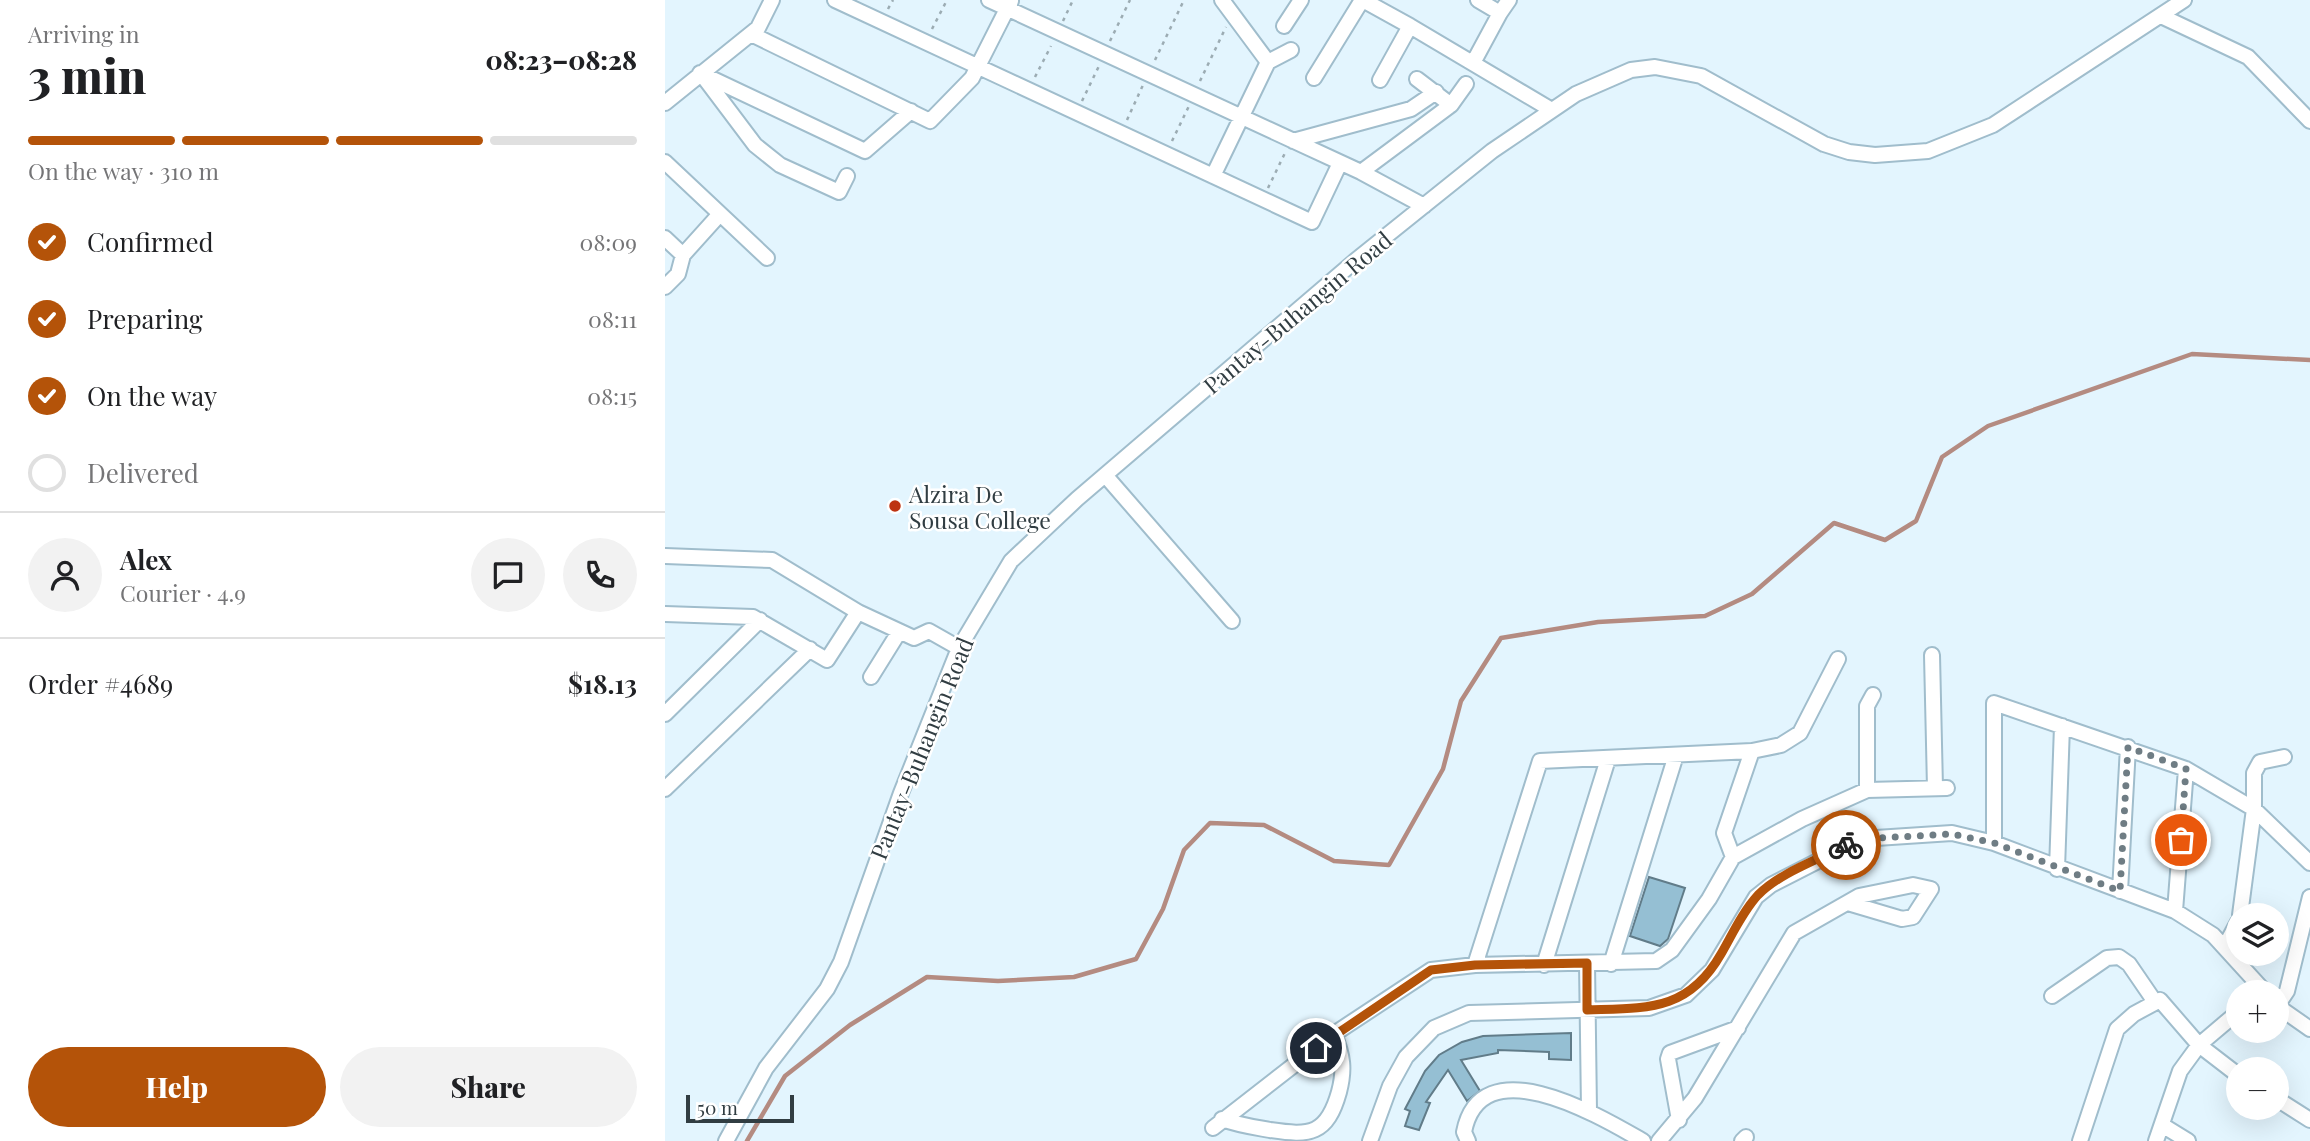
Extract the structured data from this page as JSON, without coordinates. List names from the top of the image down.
{
  "streets": {
    "street": ["Pantay-Buhangin Road"]
  },
  "places": ["Alzira De Sousa College"],
  "scale_bar": "50 m",
  "page": {
    "heading": ["3 min", "Arriving in", "08:23–08:28"],
    "panel": [
      "Alex",
      "Courier · 4.9",
      "Order #4689",
      "$18.13"
    ],
    "bar": "On the way · 310 m",
    "list": [
      ["Confirmed", "08:09"],
      ["Preparing", "08:11"],
      ["On the way", "08:15"],
      "Delivered"
    ],
    "map_buttons": ["+", "−"],
    "buttons": ["Help", "Share"],
    "scale": "50 m"
  }
}
